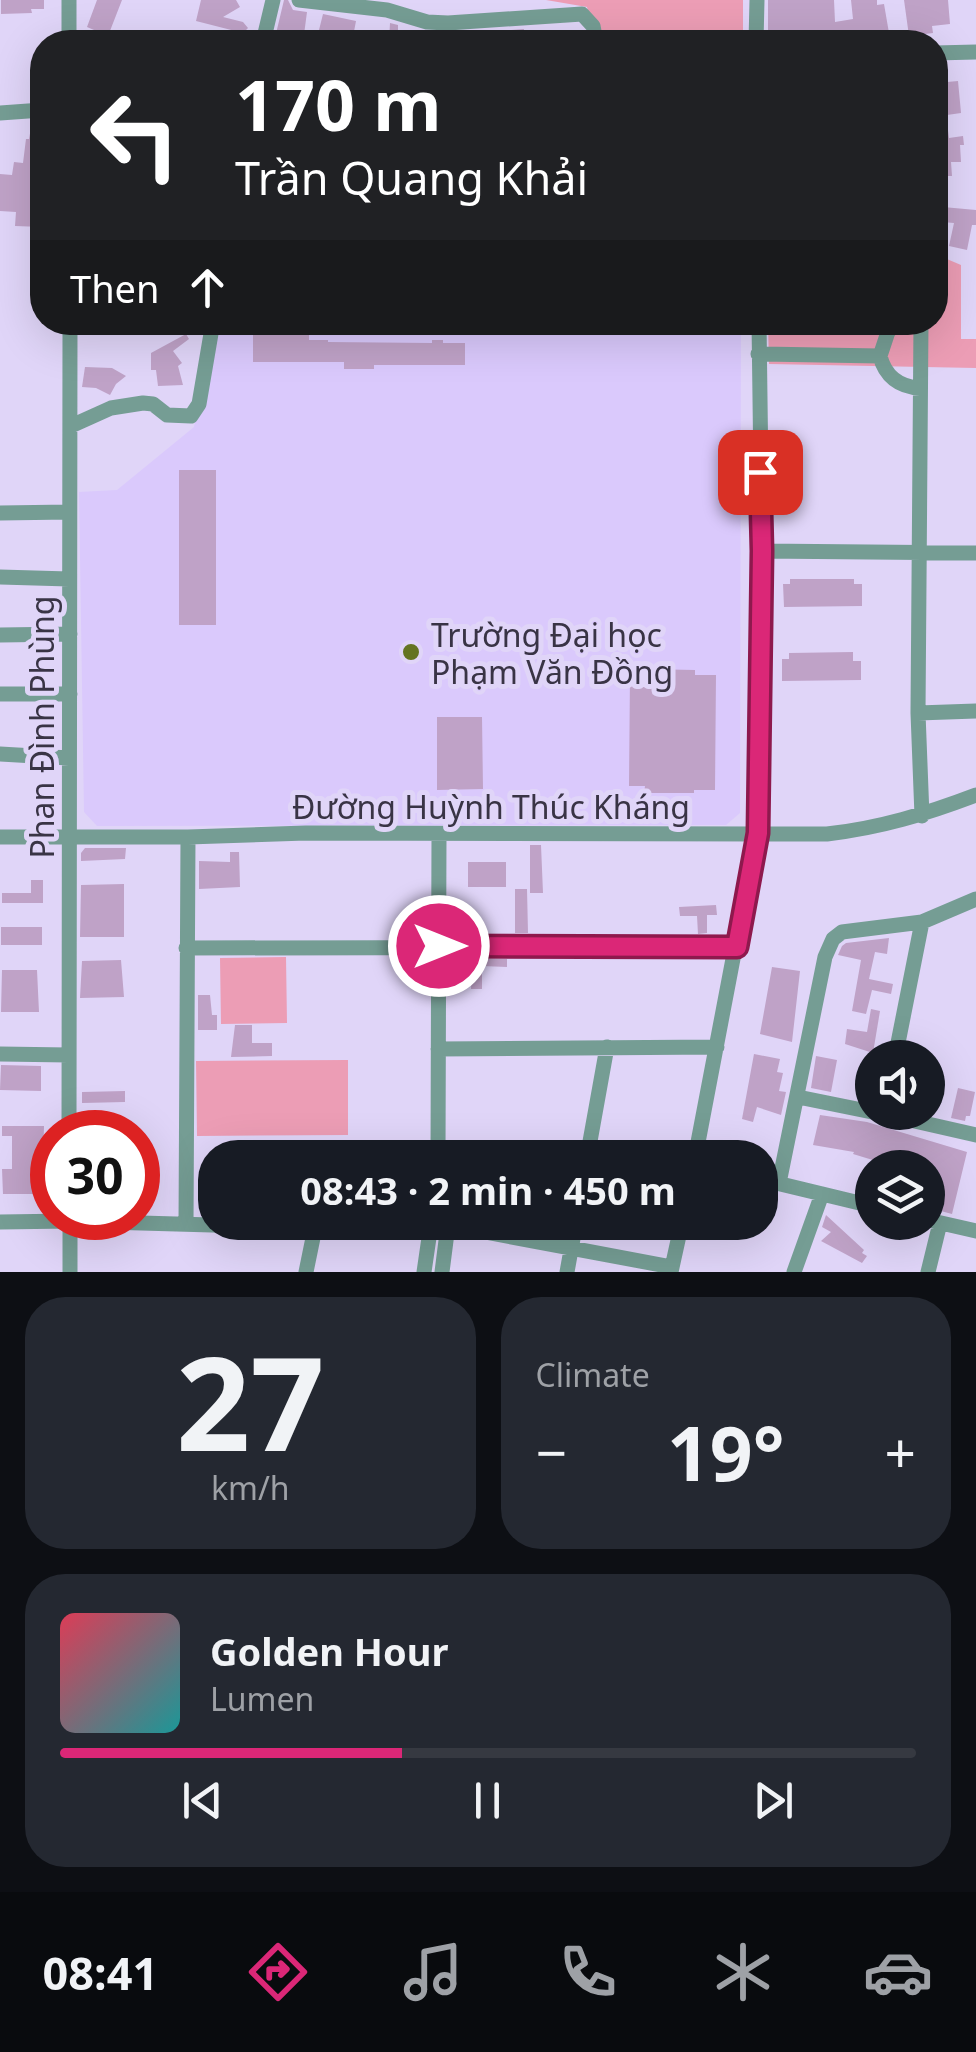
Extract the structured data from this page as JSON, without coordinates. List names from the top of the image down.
{
  "streets": {
    "street": ["Phan Đình Phùng", "Đường Huỳnh Thúc Kháng"]
  },
  "crossings": [
    ["Phan Đình Phùng", "Đường Huỳnh Thúc Kháng"]
  ],
  "places": ["Trường Đại học Phạm Văn Đồng"],
  "page": {
    "turn": ["170 m", "Trần Quang Khải"],
    "then": "Then",
    "limit": "30",
    "trip": "08:43 · 2 min · 450 m",
    "tile": [
      ["27", "km/h"],
      "Climate"
    ],
    "heat": ["−", "19°", "+"],
    "song": ["Golden Hour", "Lumen"],
    "tabs": "08:41"
  }
}
